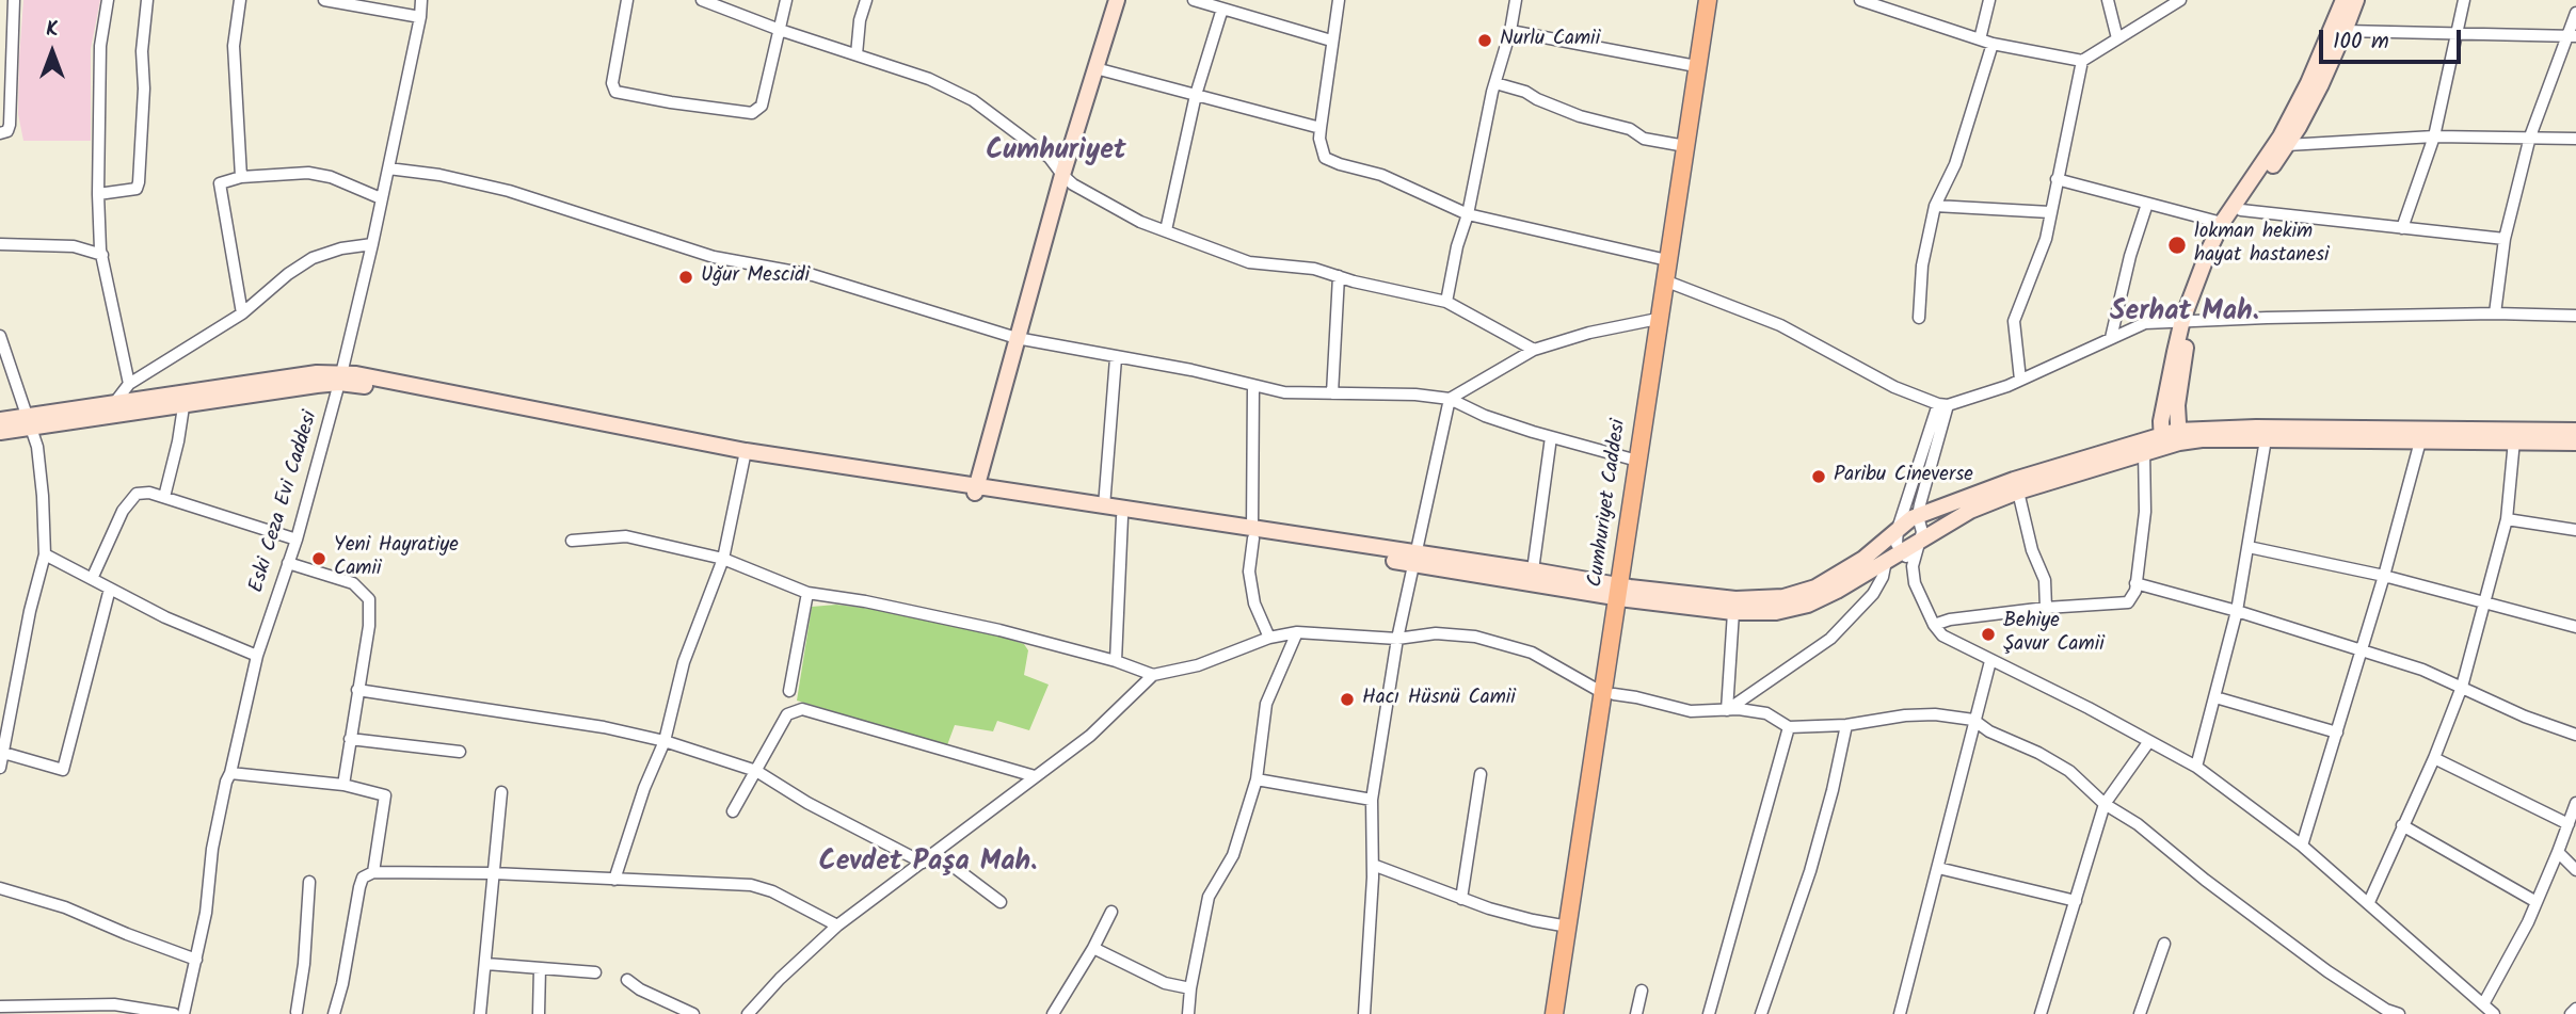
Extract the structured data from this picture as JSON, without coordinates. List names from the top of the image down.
{
  "streets": {
    "main road": ["Cumhuriyet Caddesi"],
    "street": ["Eski Ceza Evi Caddesi"]
  },
  "districts": ["Cumhuriyet", "Serhat Mah.", "Cevdet Paşa Mah."],
  "places": [
    "Nurlu Camii",
    "lokman hekim hayat hastanesi",
    "Uğur Mescidi",
    "Paribu Cineverse",
    "Yeni Hayratiye Camii",
    "Behiye Şavur Camii",
    "Hacı Hüsnü Camii"
  ],
  "scale_bar": "100 m",
  "north": "top"
}
